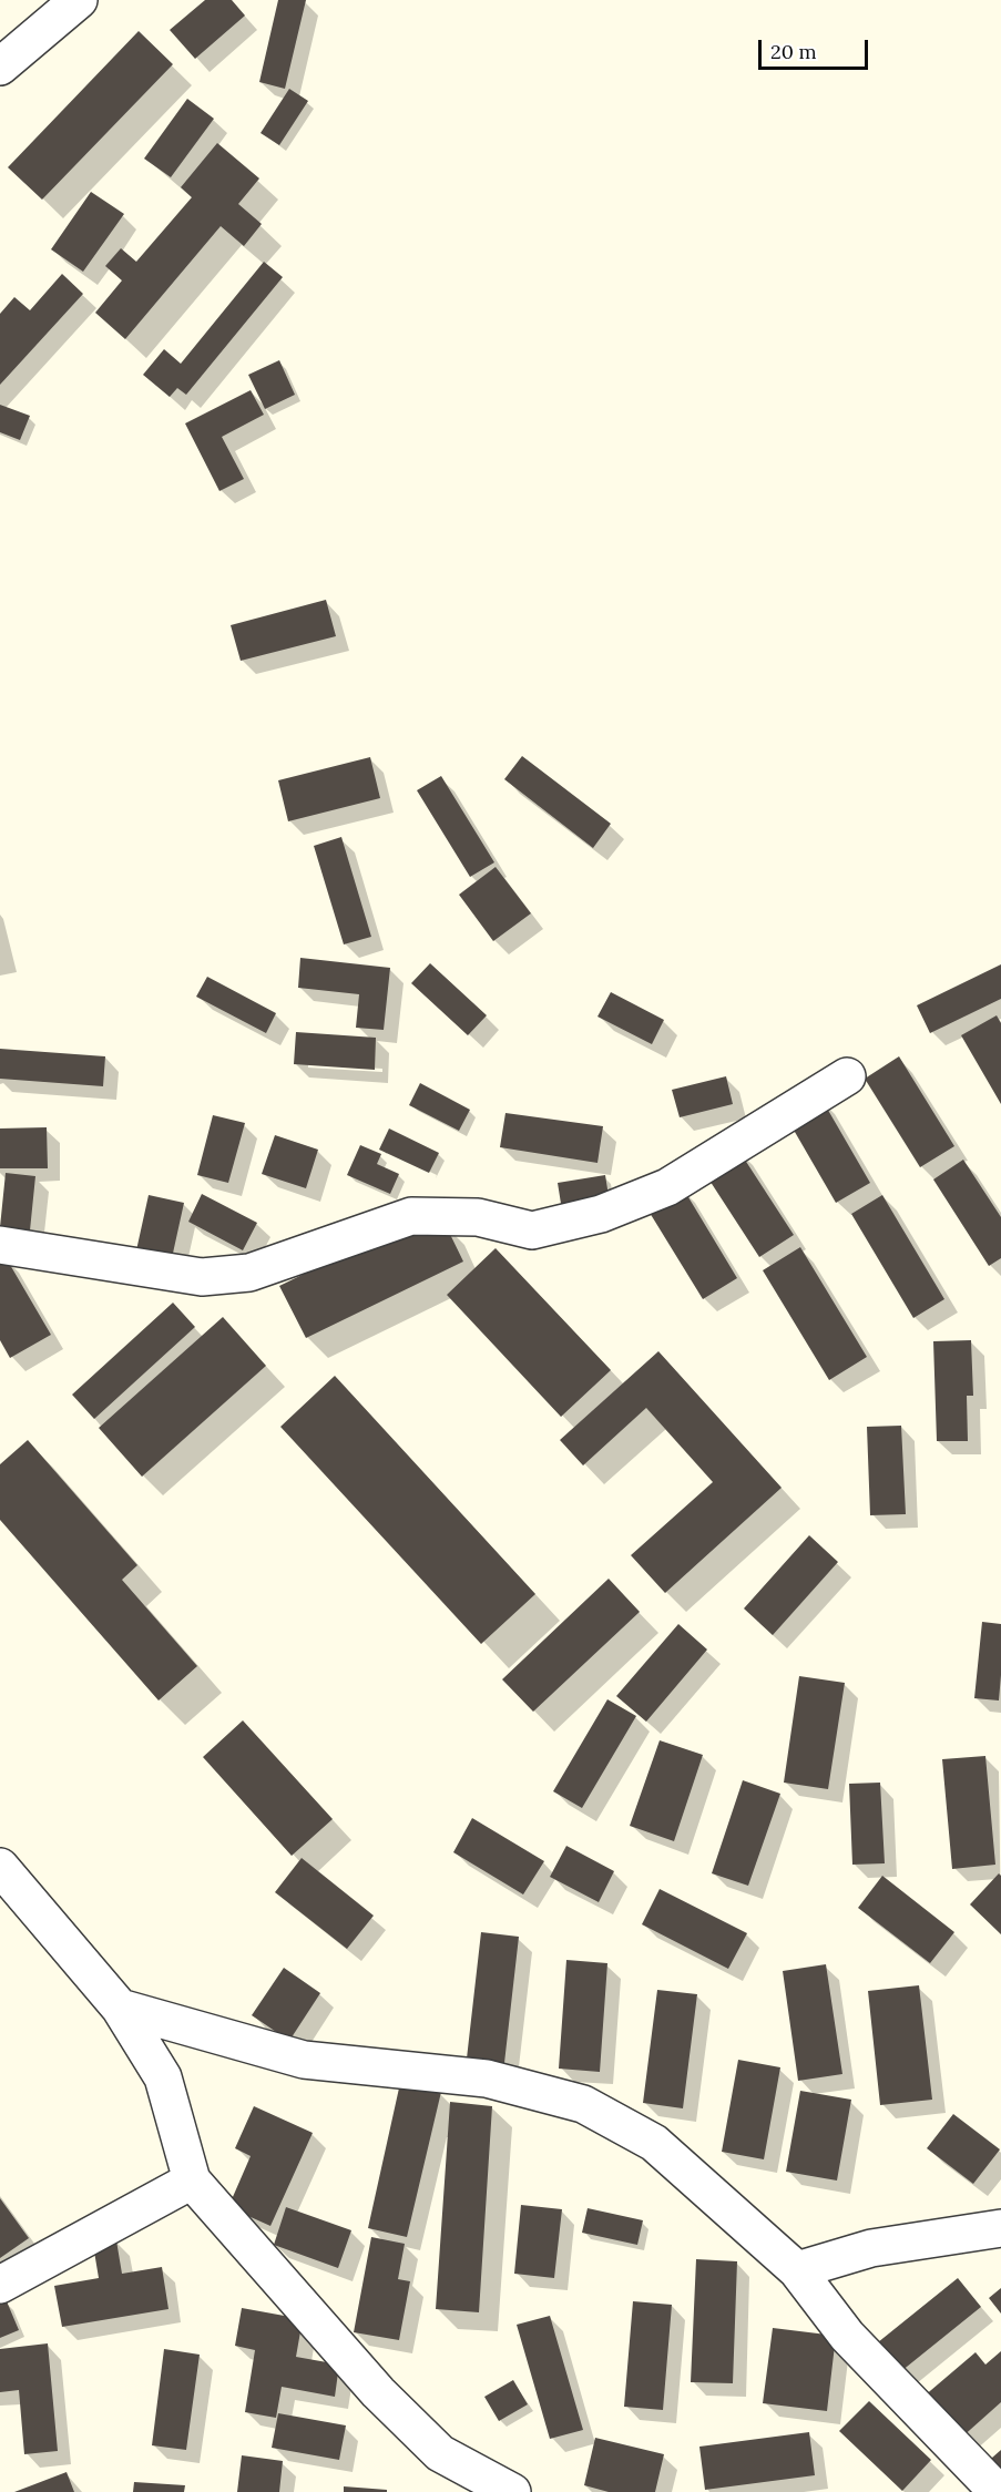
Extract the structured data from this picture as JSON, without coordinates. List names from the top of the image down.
{
  "scale_bar": "20 m"
}
